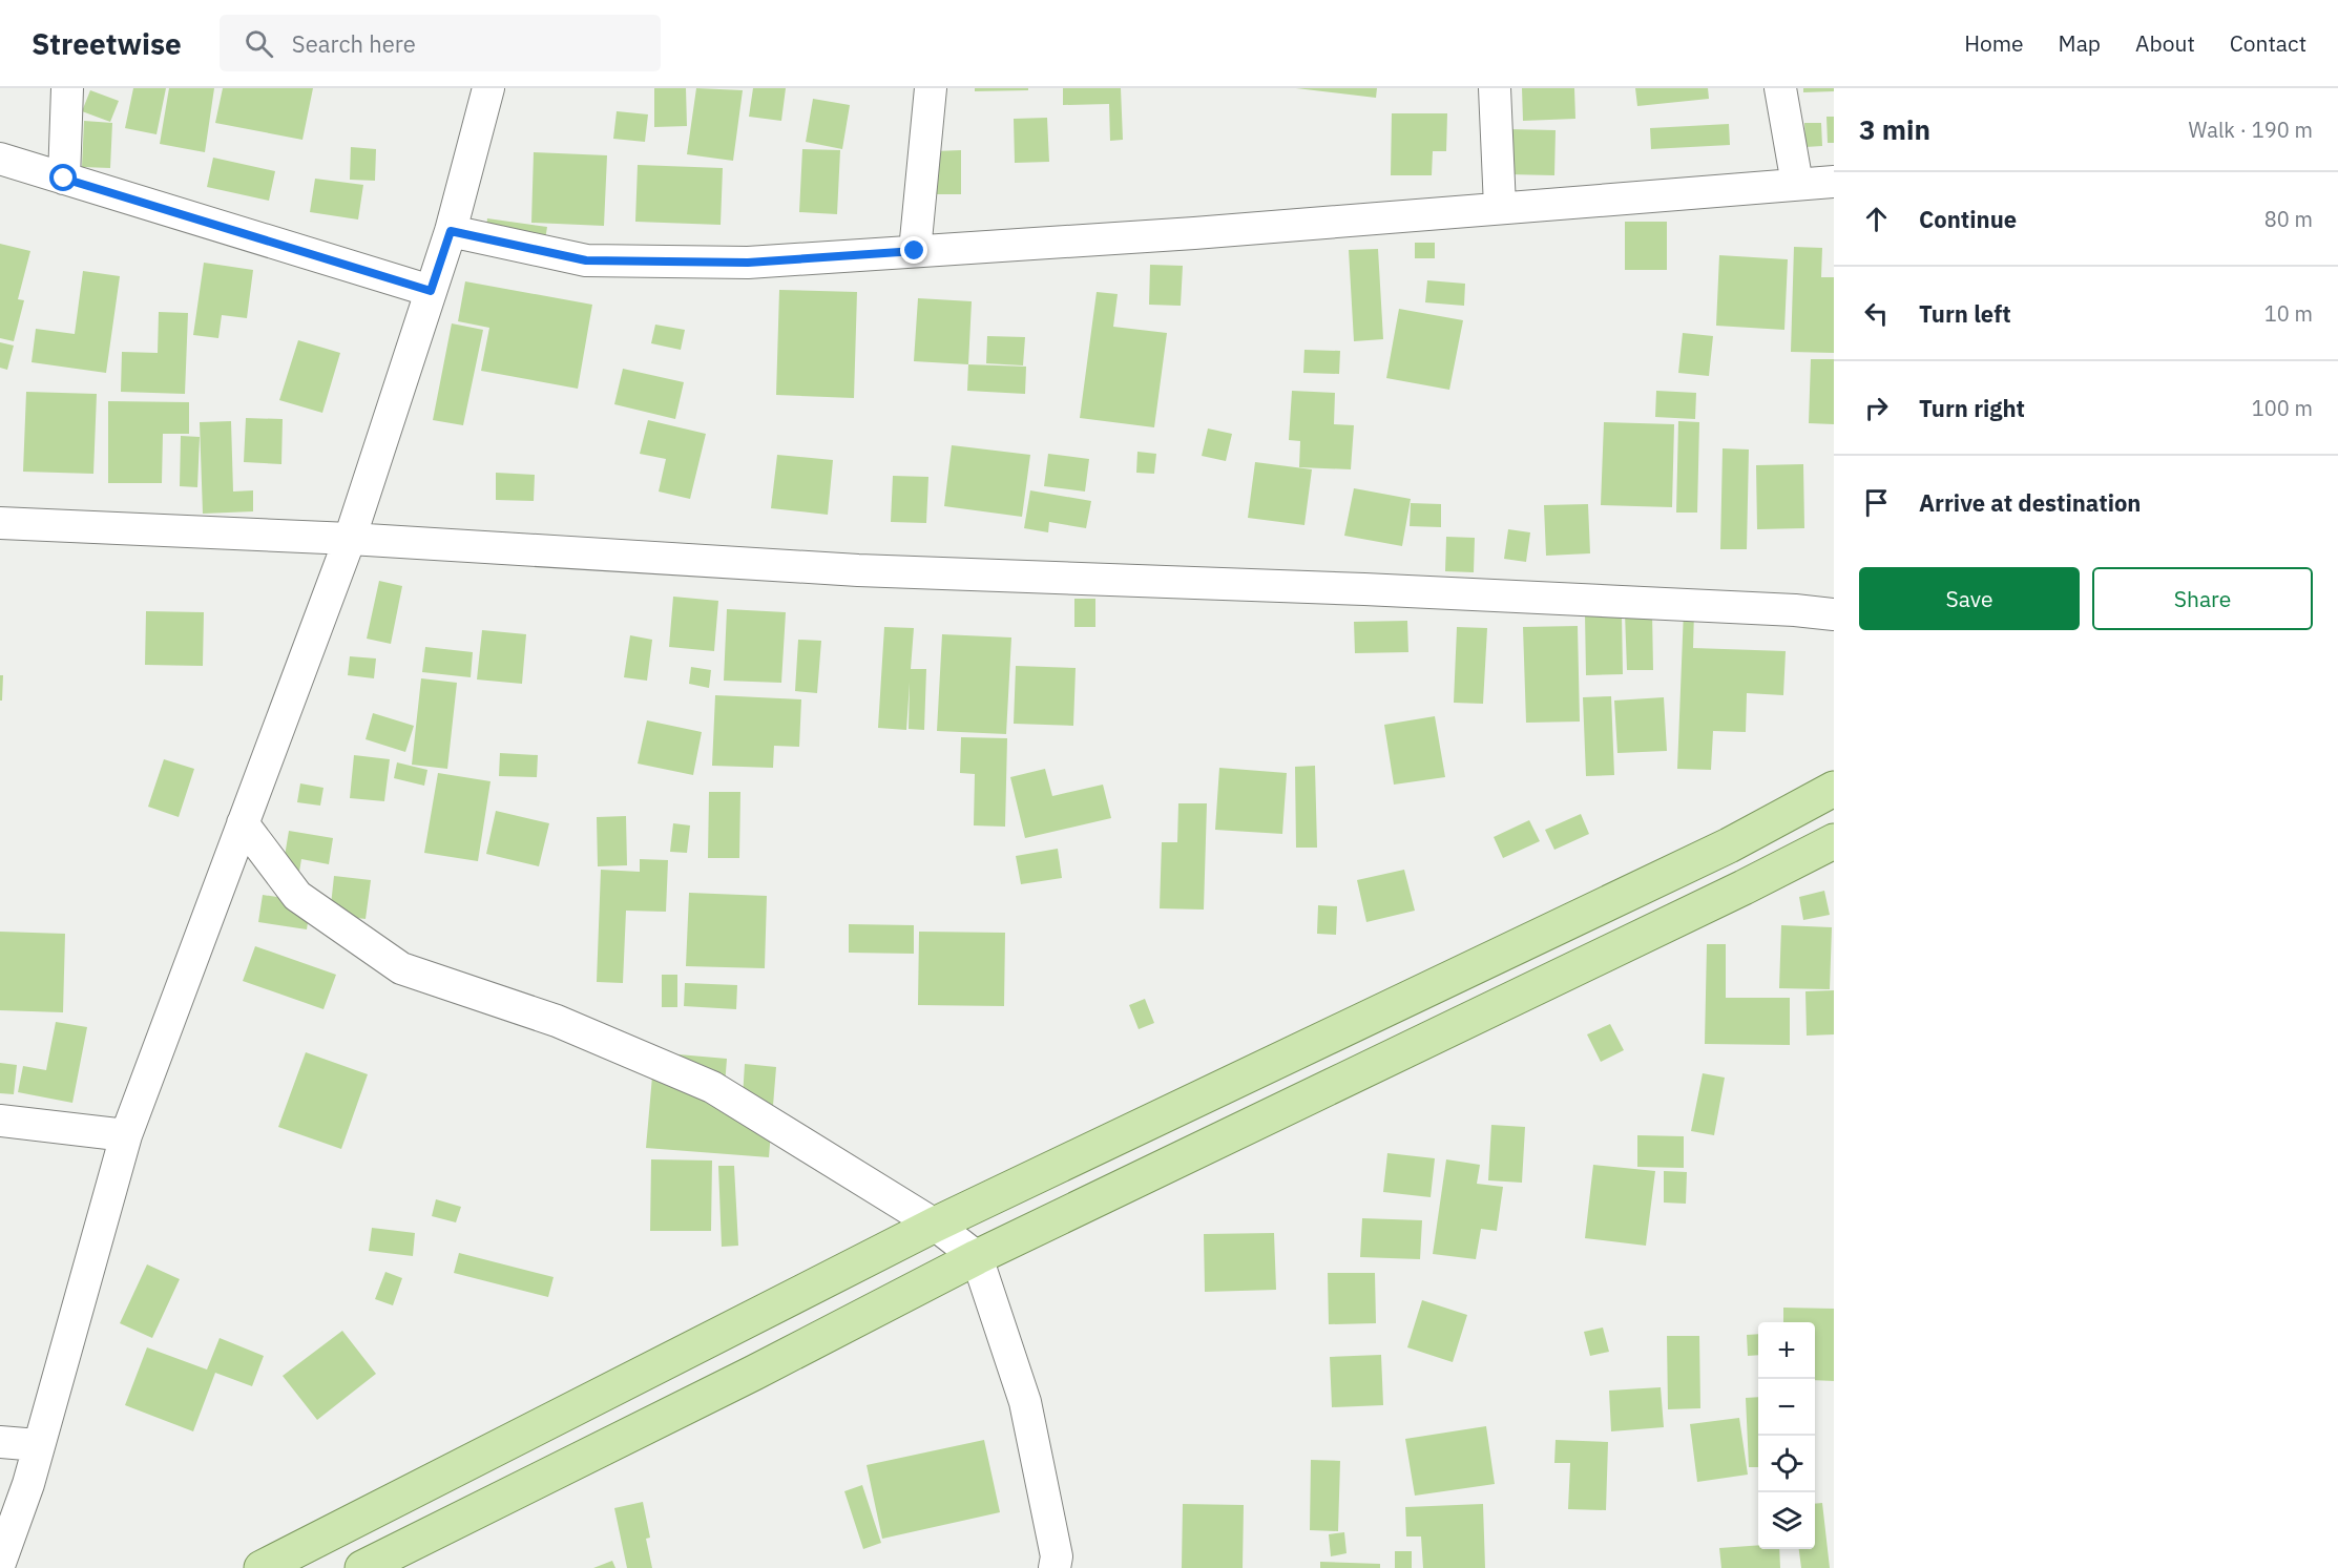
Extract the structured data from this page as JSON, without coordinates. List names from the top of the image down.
{
  "page": {
    "header": "Streetwise",
    "search": "Search here",
    "nav": [
      "Home",
      "Map",
      "About",
      "Contact"
    ],
    "heading": ["3 min", "Walk · 190 m"],
    "list": [
      ["Continue", "80 m"],
      ["Turn left", "10 m"],
      ["Turn right", "100 m"],
      "Arrive at destination"
    ],
    "buttons": ["Save", "Share"],
    "map_buttons": ["+", "−"]
  }
}
